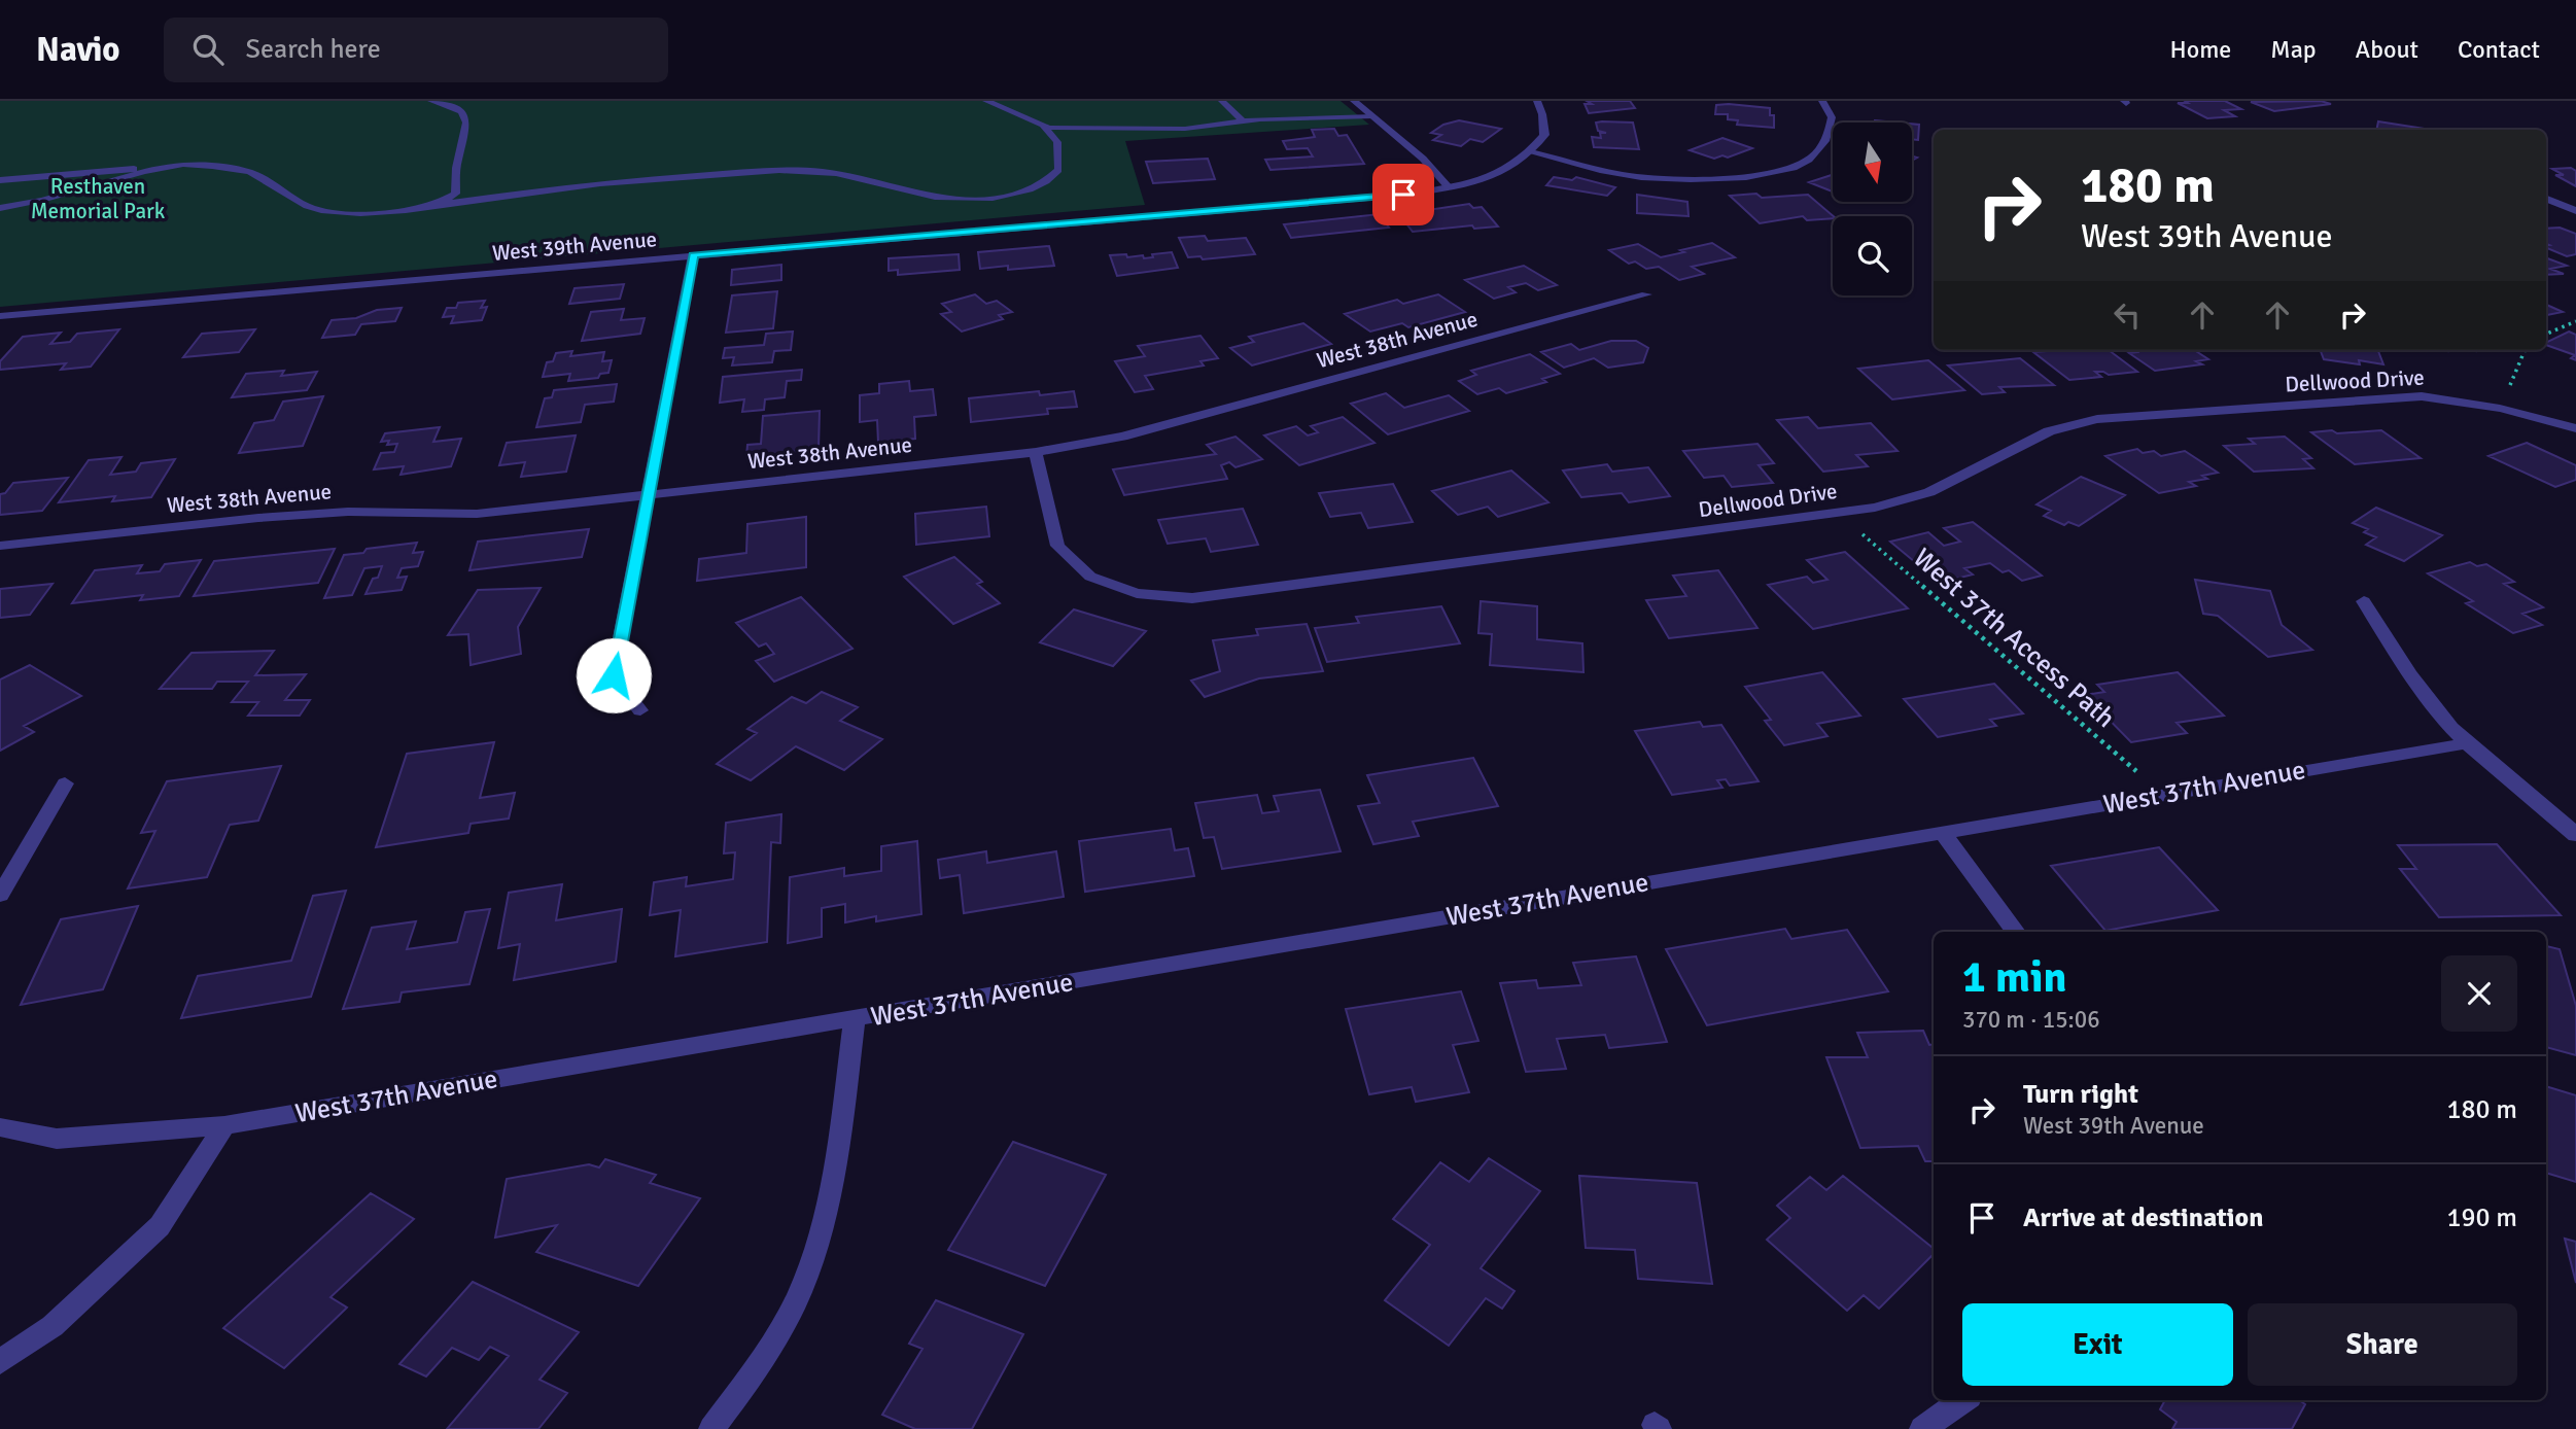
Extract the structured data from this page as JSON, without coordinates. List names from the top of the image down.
{
  "streets": {
    "street": [
      "West 39th Avenue",
      "West 38th Avenue",
      "Dellwood Drive",
      "West 37th Avenue"
    ],
    "path": ["West 37th Access Path"]
  },
  "crossings": [
    ["West 38th Avenue", "Dellwood Drive"],
    ["Dellwood Drive", "West 37th Access Path"],
    ["West 37th Access Path", "West 37th Avenue"]
  ],
  "parks": ["Resthaven Memorial Park"],
  "north": "bottom",
  "page": {
    "header": "Navio",
    "search": "Search here",
    "nav": [
      "Home",
      "Map",
      "About",
      "Contact"
    ],
    "turn": ["180 m", "West 39th Avenue"],
    "heading": ["1 min", "370 m · 15:06"],
    "list": [
      {
        "name": "Turn right",
        "note": "West 39th Avenue",
        "value": "180 m"
      },
      {
        "name": "Arrive at destination",
        "value": "190 m"
      }
    ],
    "buttons": ["Exit", "Share"]
  }
}
